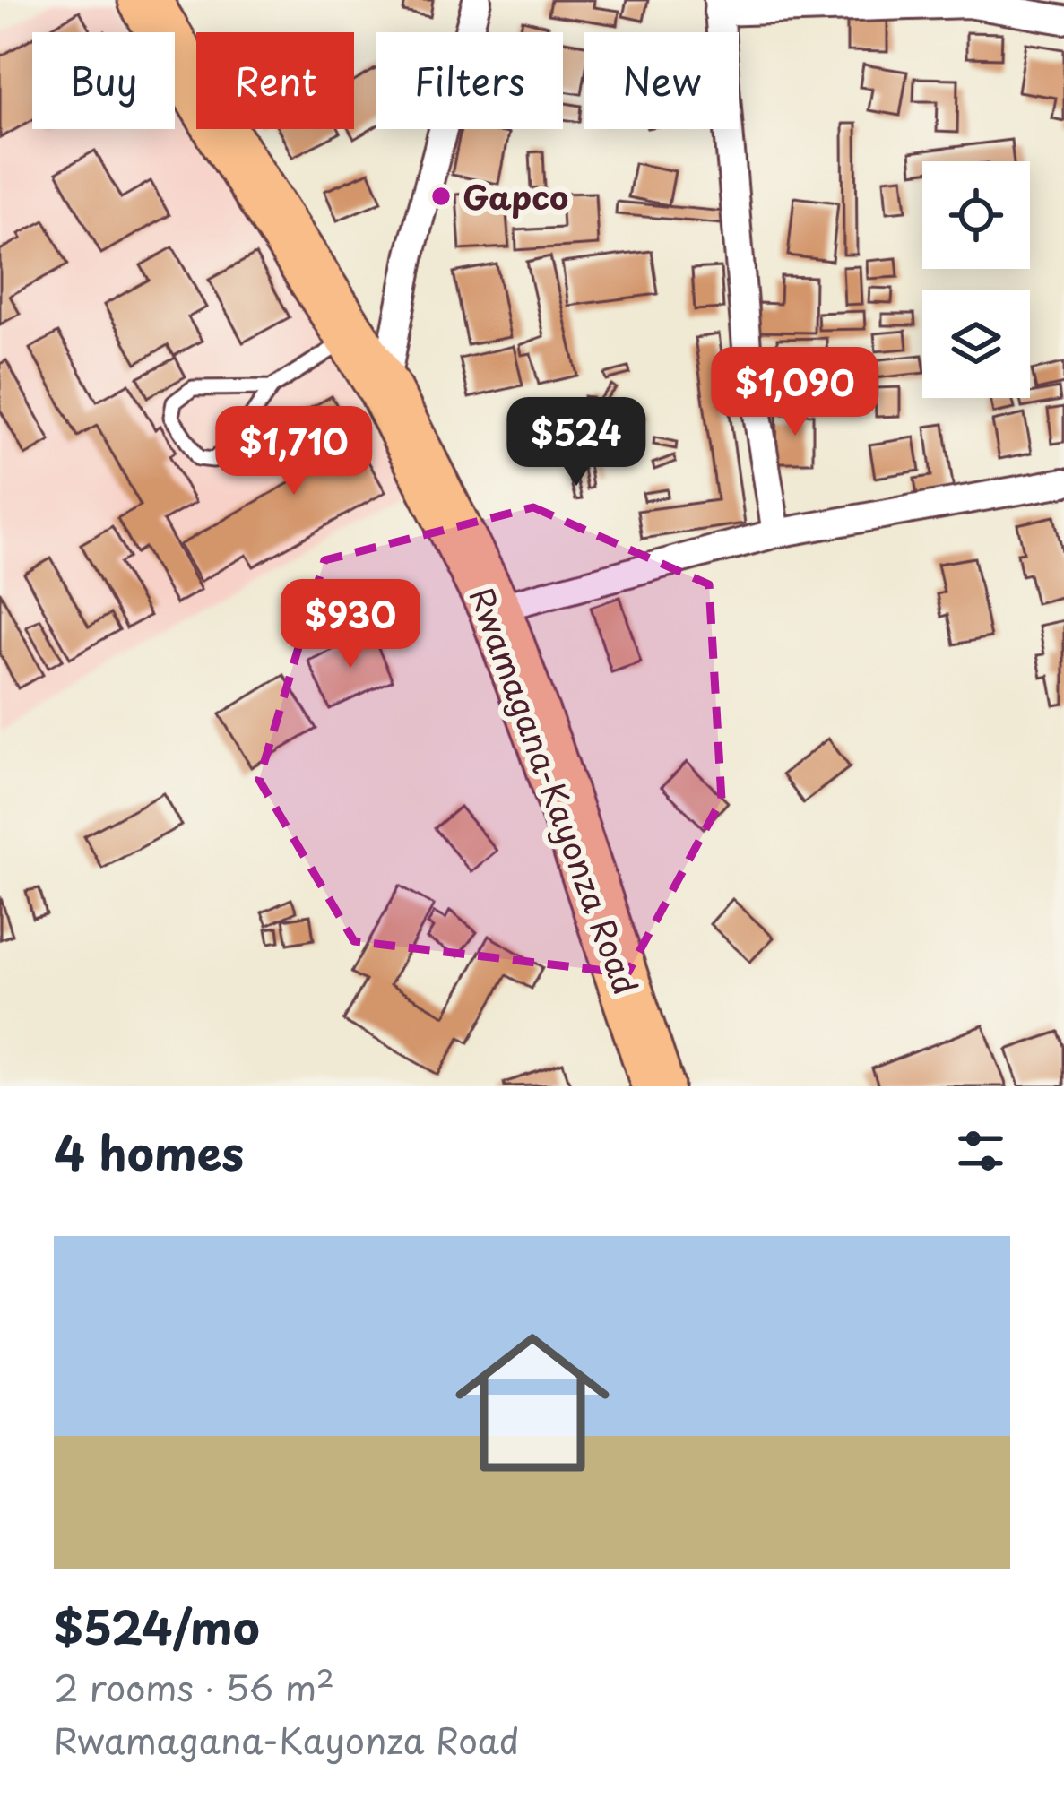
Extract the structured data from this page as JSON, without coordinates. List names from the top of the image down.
{
  "streets": {
    "highway": ["Rwamagana-Kayonza Road"]
  },
  "places": ["Gapco"],
  "page": {
    "chip": [
      "Buy",
      "Rent",
      "Filters",
      "New"
    ],
    "price": [
      "$1,090",
      "$524",
      "$1,710",
      "$930"
    ],
    "heading": "4 homes",
    "list": [
      {
        "name": "$524/mo",
        "note": "2 rooms · 56 m² · Rwamagana-Kayonza Road"
      }
    ]
  }
}
